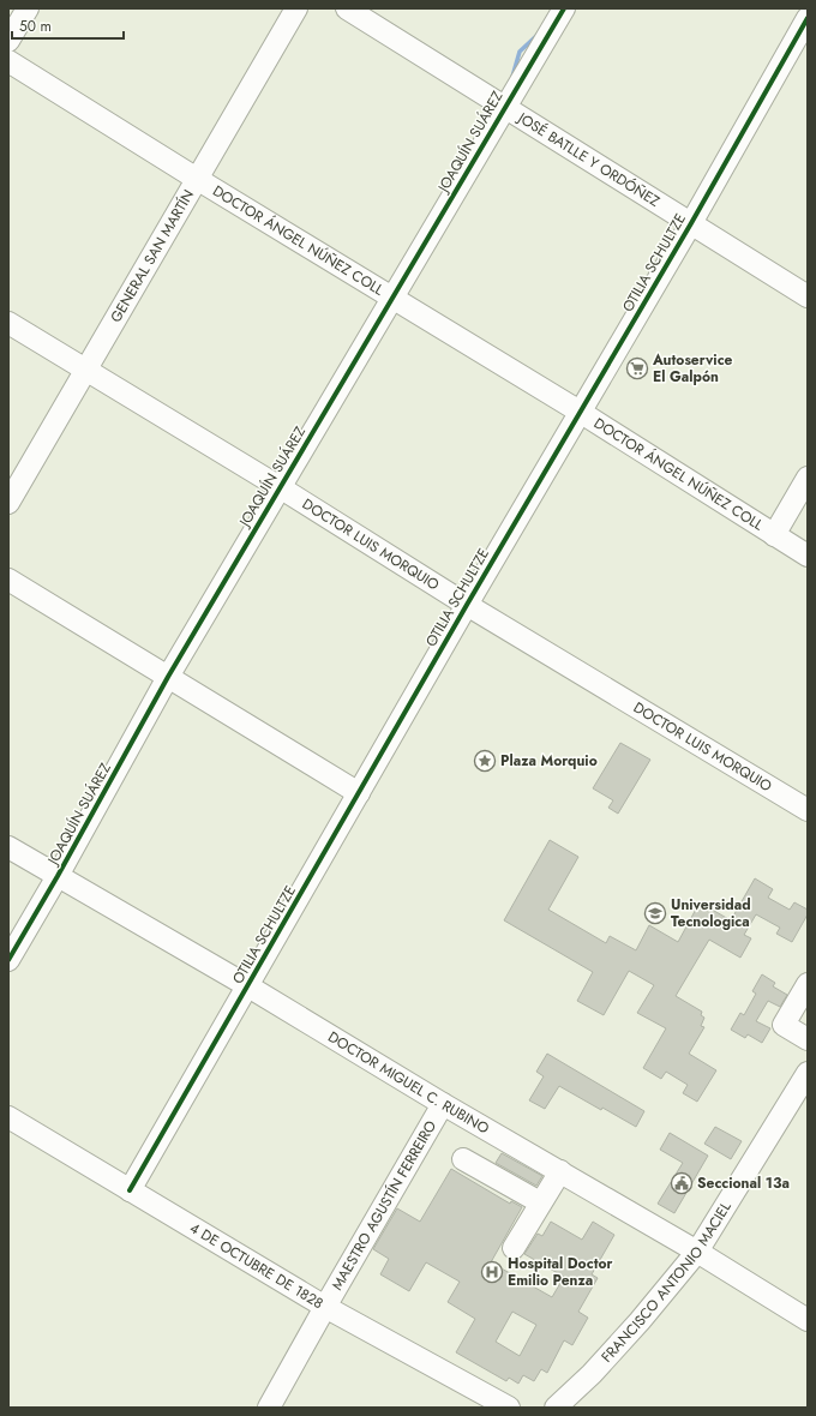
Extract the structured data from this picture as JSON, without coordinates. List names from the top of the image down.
{
  "streets": {
    "street": [
      "JOAQUÍN SUÁREZ",
      "JOSÉ BATLLE Y ORDÓÑEZ",
      "DOCTOR ÁNGEL NÚÑEZ COLL",
      "GENERAL SAN MARTÍN",
      "OTILIA SCHULTZE",
      "DOCTOR LUIS MORQUIO",
      "DOCTOR MIGUEL C. RUBINO",
      "MAESTRO AGUSTÍN FERREIRO",
      "4 DE OCTUBRE DE 1828",
      "FRANCISCO ANTONIO MACIEL"
    ]
  },
  "crossings": [
    ["JOAQUÍN SUÁREZ", "JOSÉ BATLLE Y ORDÓÑEZ"],
    ["JOAQUÍN SUÁREZ", "DOCTOR ÁNGEL NÚÑEZ COLL"],
    ["JOAQUÍN SUÁREZ", "DOCTOR LUIS MORQUIO"],
    ["JOAQUÍN SUÁREZ", "DOCTOR MIGUEL C. RUBINO"],
    ["JOSÉ BATLLE Y ORDÓÑEZ", "OTILIA SCHULTZE"],
    ["DOCTOR ÁNGEL NÚÑEZ COLL", "GENERAL SAN MARTÍN"],
    ["DOCTOR ÁNGEL NÚÑEZ COLL", "OTILIA SCHULTZE"],
    ["GENERAL SAN MARTÍN", "DOCTOR LUIS MORQUIO"],
    ["OTILIA SCHULTZE", "DOCTOR LUIS MORQUIO"],
    ["OTILIA SCHULTZE", "DOCTOR MIGUEL C. RUBINO"],
    ["OTILIA SCHULTZE", "4 DE OCTUBRE DE 1828"],
    ["DOCTOR MIGUEL C. RUBINO", "MAESTRO AGUSTÍN FERREIRO"],
    ["DOCTOR MIGUEL C. RUBINO", "FRANCISCO ANTONIO MACIEL"],
    ["MAESTRO AGUSTÍN FERREIRO", "4 DE OCTUBRE DE 1828"]
  ],
  "places": {
    "supermarket": ["Autoservice El Galpón"],
    "place": ["Plaza Morquio"],
    "school or university": ["Universidad Tecnologica"],
    "public building": ["Seccional 13a"],
    "hospital": ["Hospital Doctor Emilio Penza"]
  },
  "scale_bar": "50 m"
}
